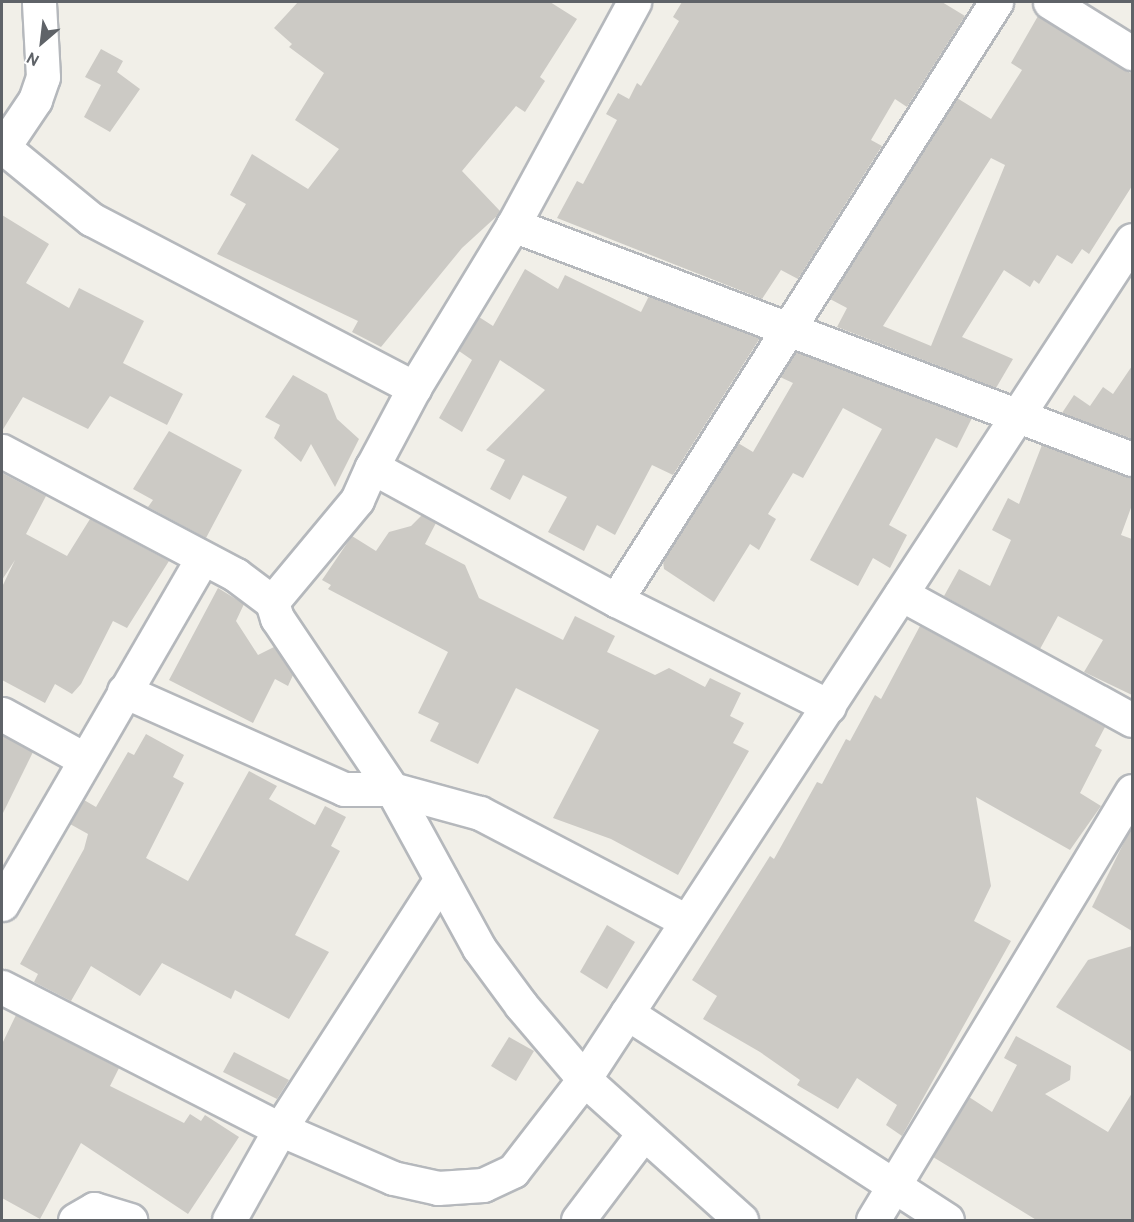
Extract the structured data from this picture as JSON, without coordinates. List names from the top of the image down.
{
  "north": "bottom left"
}
